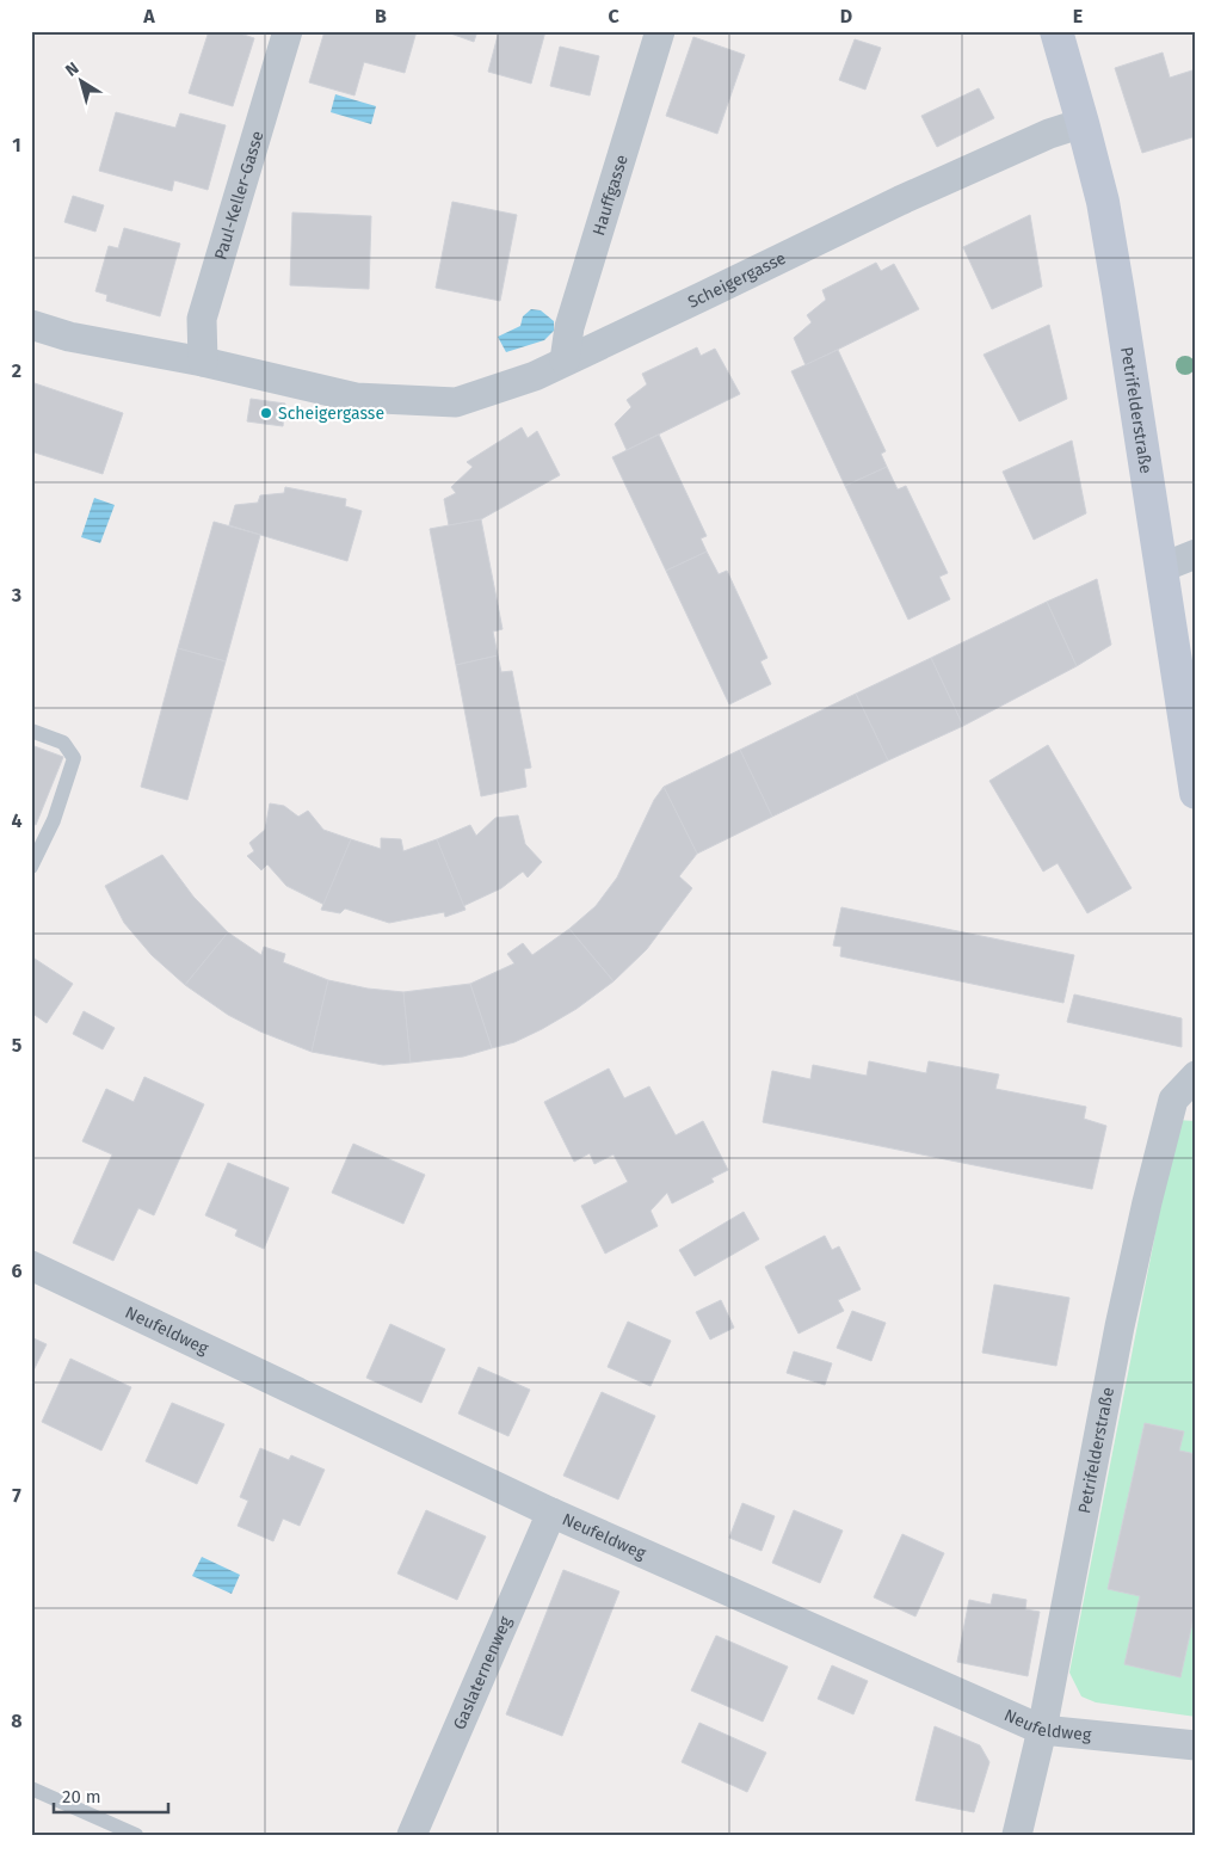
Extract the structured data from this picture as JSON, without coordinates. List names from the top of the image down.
{
  "streets": {
    "main road": ["Petrifelderstraße"],
    "street": [
      "Paul-Keller-Gasse",
      "Hauffgasse",
      "Scheigergasse",
      "Neufeldweg",
      "Gaslaternenweg"
    ]
  },
  "crossings": [
    ["Paul-Keller-Gasse", "Scheigergasse"],
    ["Hauffgasse", "Scheigergasse"],
    ["Scheigergasse", "Petrifelderstraße"],
    ["Petrifelderstraße", "Neufeldweg"],
    ["Neufeldweg", "Gaslaternenweg"]
  ],
  "places": ["Scheigergasse"],
  "scale_bar": "20 m",
  "north": "top left",
  "grid": {
    "columns": [
      "A",
      "B",
      "C",
      "D",
      "E"
    ],
    "rows": [
      "1",
      "2",
      "3",
      "4",
      "5",
      "6",
      "7",
      "8"
    ]
  }
}
